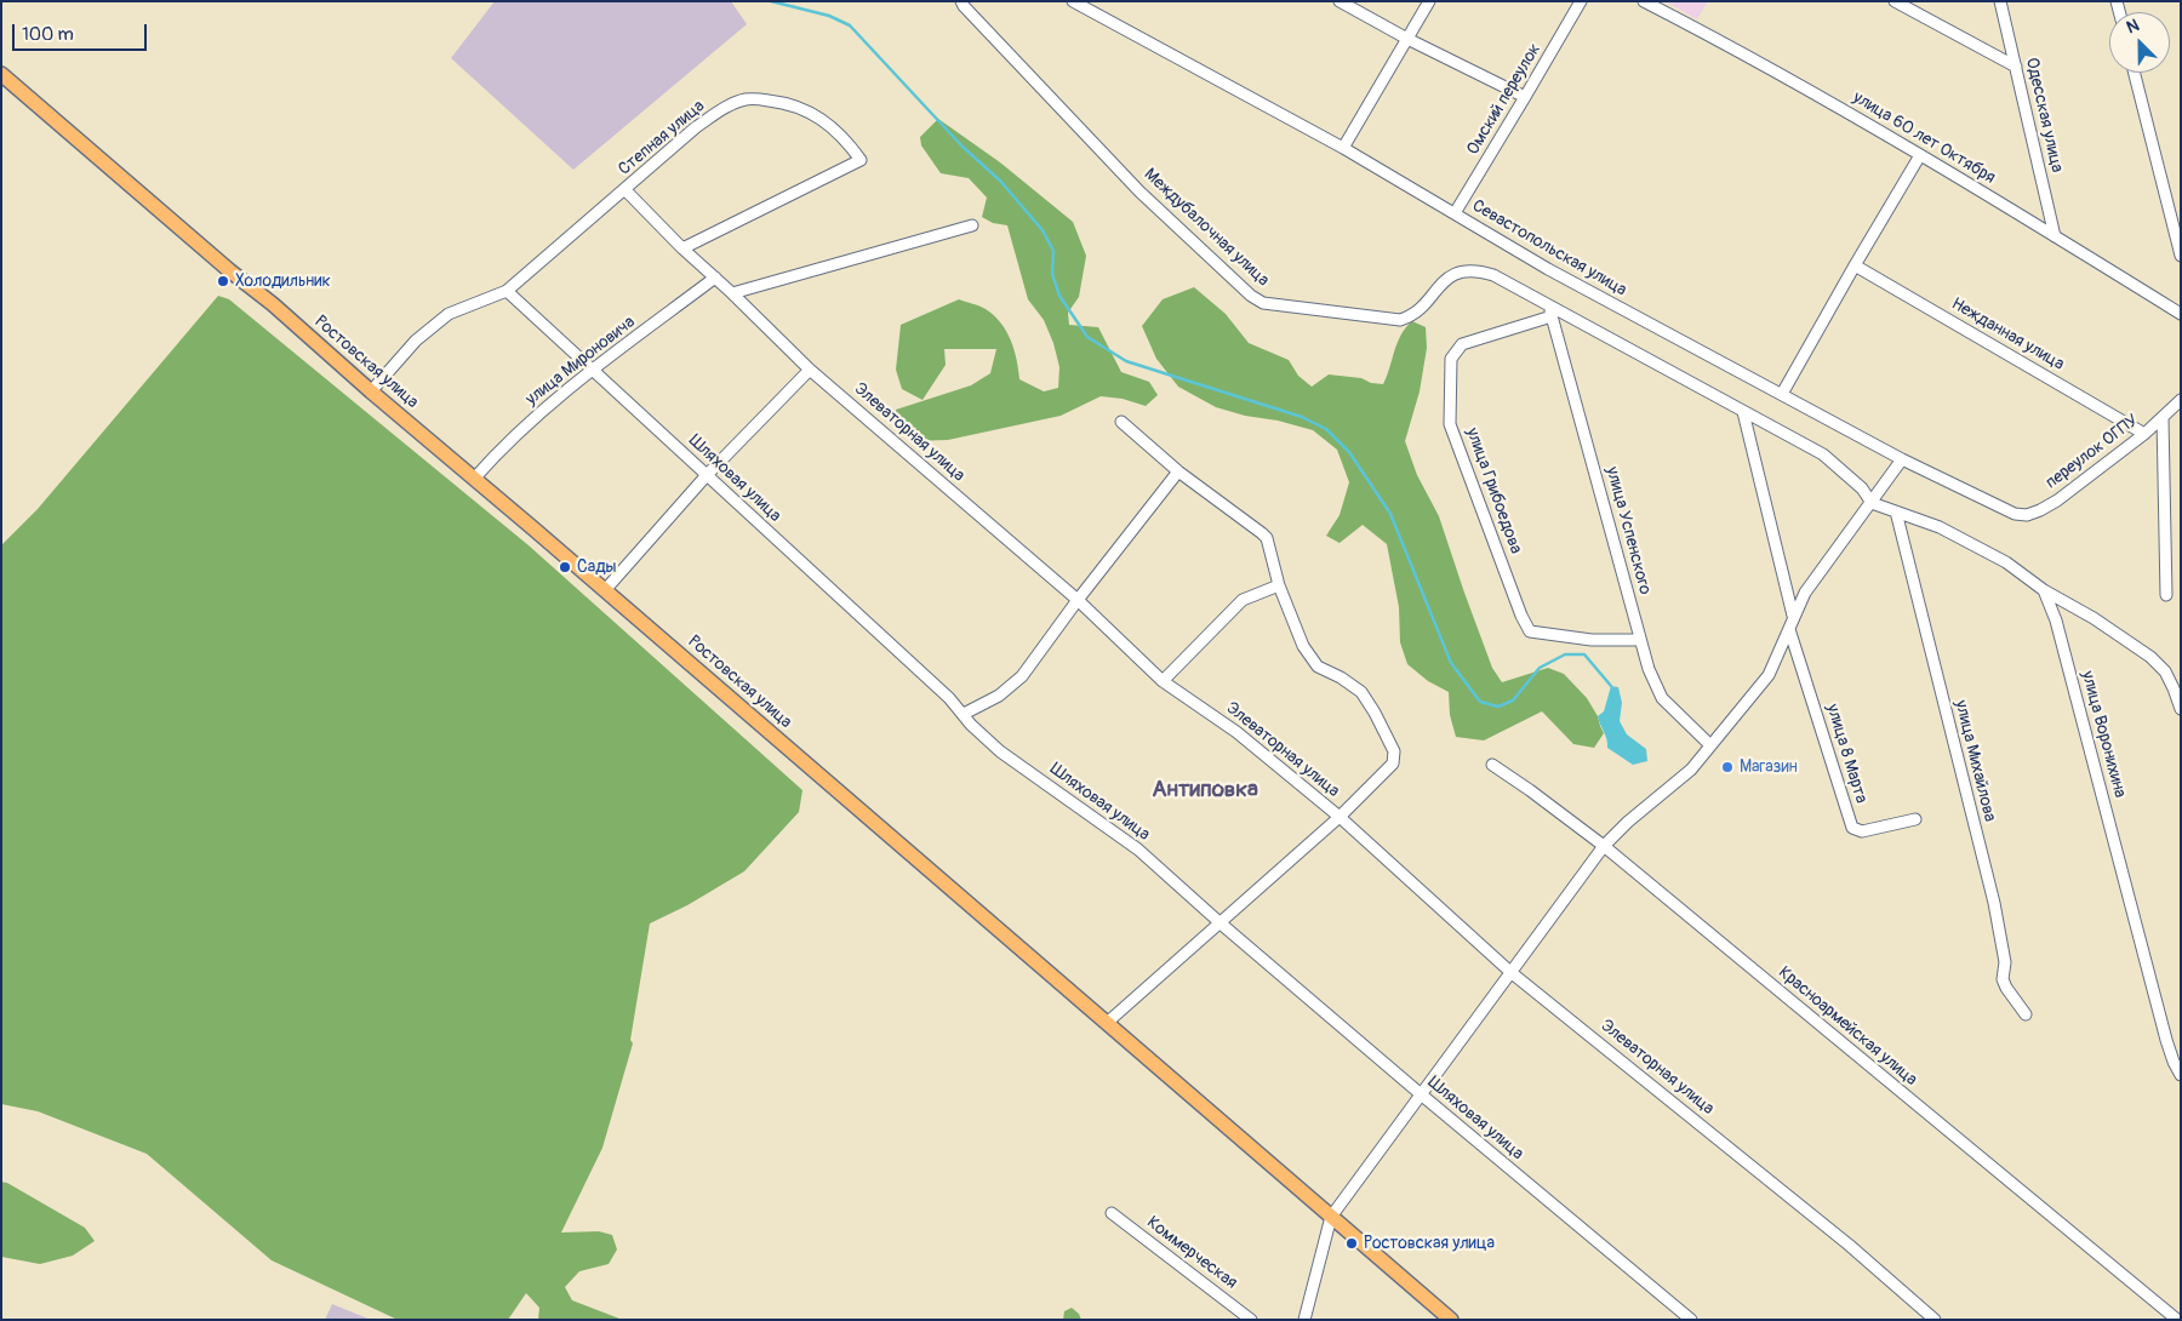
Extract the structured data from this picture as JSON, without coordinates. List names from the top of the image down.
{
  "streets": {
    "main road": ["Ростовская улица"],
    "street": [
      "Омский переулок",
      "Одесская улица",
      "Степная улица",
      "улица 60 лет Октября",
      "Междубалочная улица",
      "Севастопольская улица",
      "Нежданная улица",
      "улица Мироновича",
      "Элеваторная улица",
      "переулок ОГПУ",
      "Шляховая улица",
      "улица Грибоедова",
      "улица Успенского",
      "улица Воронихина",
      "улица 8 Марта",
      "улица Михайлова",
      "Красноармейская улица",
      "Коммерческая"
    ]
  },
  "crossings": [
    ["Омский переулок", "Севастопольская улица"],
    ["Одесская улица", "улица 60 лет Октября"],
    ["Степная улица", "Ростовская улица"],
    ["Степная улица", "Элеваторная улица"],
    ["Степная улица", "Шляховая улица"],
    ["Междубалочная улица", "улица Грибоедова"],
    ["Междубалочная улица", "улица Успенского"],
    ["Севастопольская улица", "переулок ОГПУ"],
    ["Нежданная улица", "переулок ОГПУ"],
    ["улица Мироновича", "Ростовская улица"],
    ["улица Мироновича", "Элеваторная улица"],
    ["улица Мироновича", "Шляховая улица"],
    ["улица Грибоедова", "улица Успенского"]
  ],
  "districts": ["Антиповка"],
  "places": [
    "Холодильник",
    "Сады",
    "Магазин",
    "Ростовская улица"
  ],
  "scale_bar": "100 m",
  "north": "top left"
}
